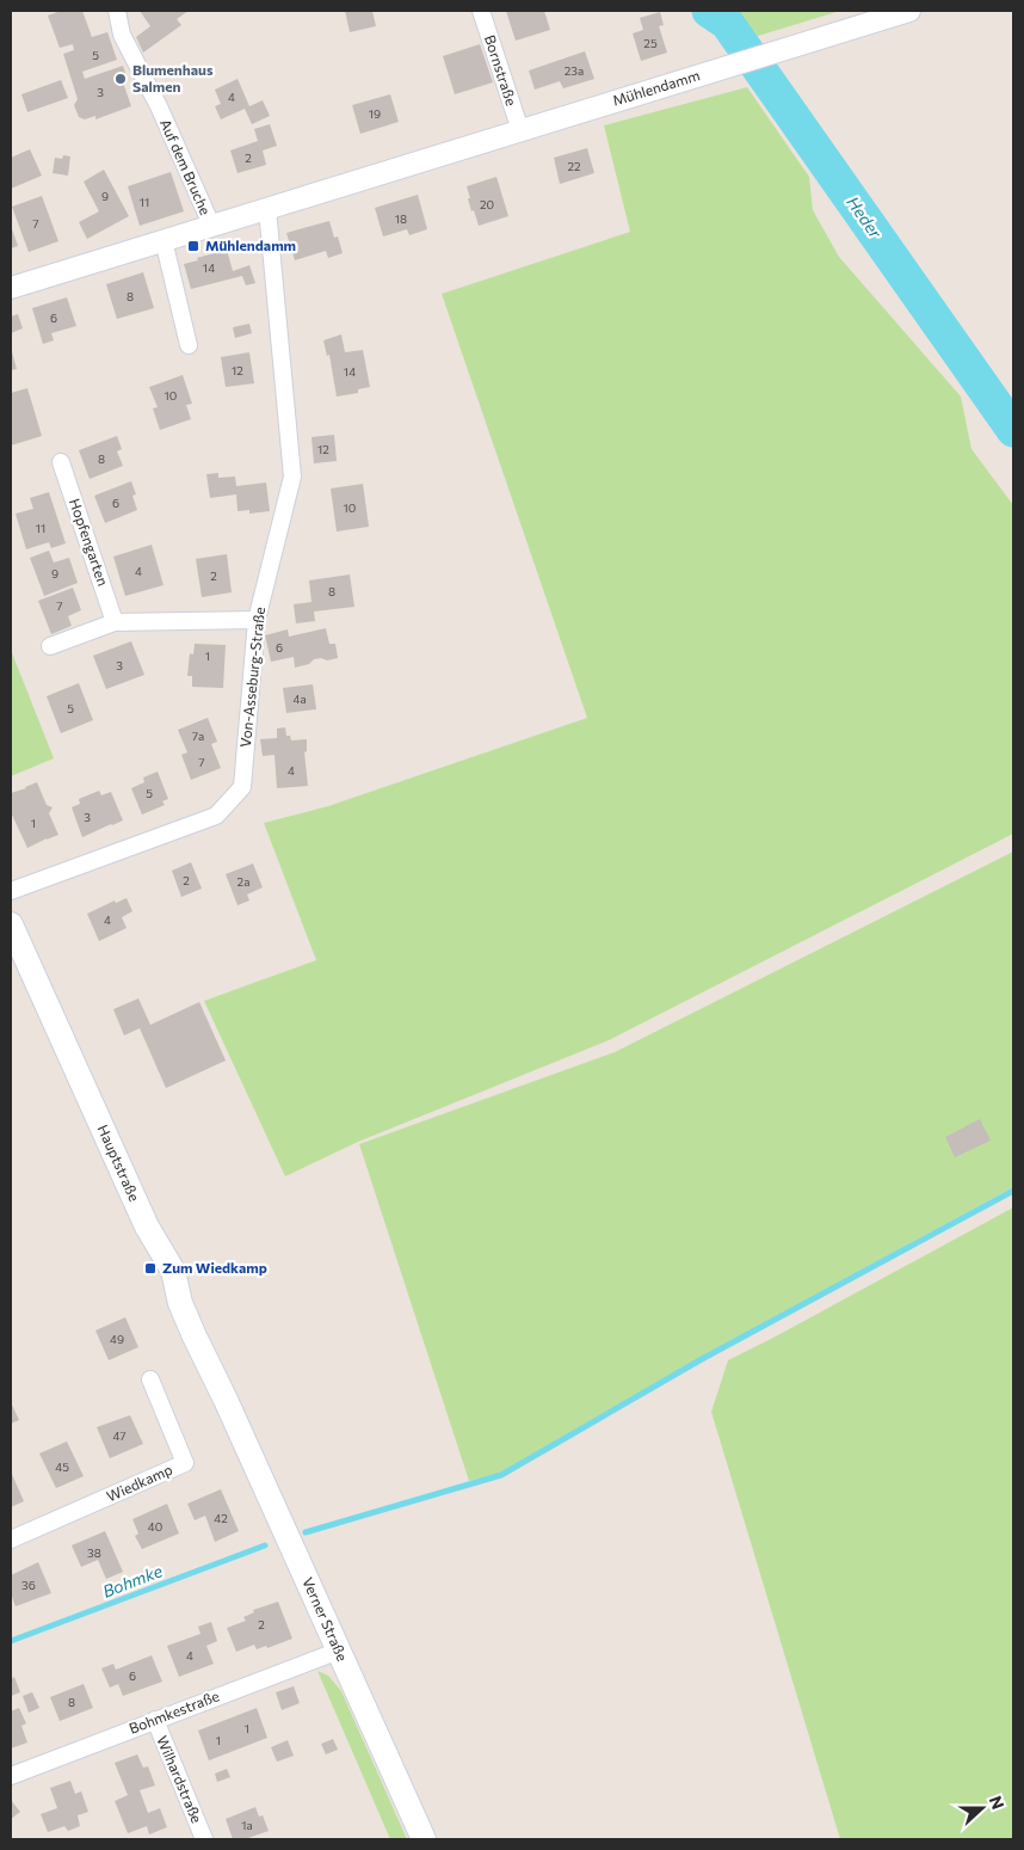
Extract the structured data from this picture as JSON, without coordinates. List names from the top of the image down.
{
  "streets": {
    "main road": ["Hauptstraße", "Verner Straße"],
    "street": [
      "Bornstraße",
      "Mühlendamm",
      "Auf dem Bruche",
      "Hopfengarten",
      "Von-Asseburg-Straße",
      "Wiedkamp",
      "Bohmkestraße",
      "Wilhardstraße"
    ]
  },
  "crossings": [
    ["Bornstraße", "Mühlendamm"],
    ["Mühlendamm", "Auf dem Bruche"],
    ["Mühlendamm", "Von-Asseburg-Straße"],
    ["Hauptstraße", "Verner Straße"],
    ["Verner Straße", "Bohmkestraße"],
    ["Bohmkestraße", "Wilhardstraße"]
  ],
  "water": ["Heder", "Bohmke"],
  "places": {
    "other": ["Blumenhaus Salmen"],
    "transit": ["Mühlendamm", "Zum Wiedkamp"]
  },
  "house_numbers": [
    "25",
    "5",
    "23a",
    "3",
    "4",
    "19",
    "2",
    "22",
    "9",
    "11",
    "20",
    "18",
    "7",
    "14",
    "8",
    "6",
    "12",
    "14",
    "10",
    "12",
    "8",
    "6",
    "10",
    "11",
    "4",
    "9",
    "2",
    "8",
    "7",
    "6",
    "1",
    "3",
    "4a",
    "5",
    "7a",
    "7",
    "4",
    "5",
    "3",
    "1",
    "2",
    "2a",
    "4",
    "49",
    "47",
    "45",
    "42",
    "40",
    "38",
    "36",
    "2",
    "4",
    "6",
    "8",
    "1",
    "1",
    "1a"
  ],
  "north": "right"
}
